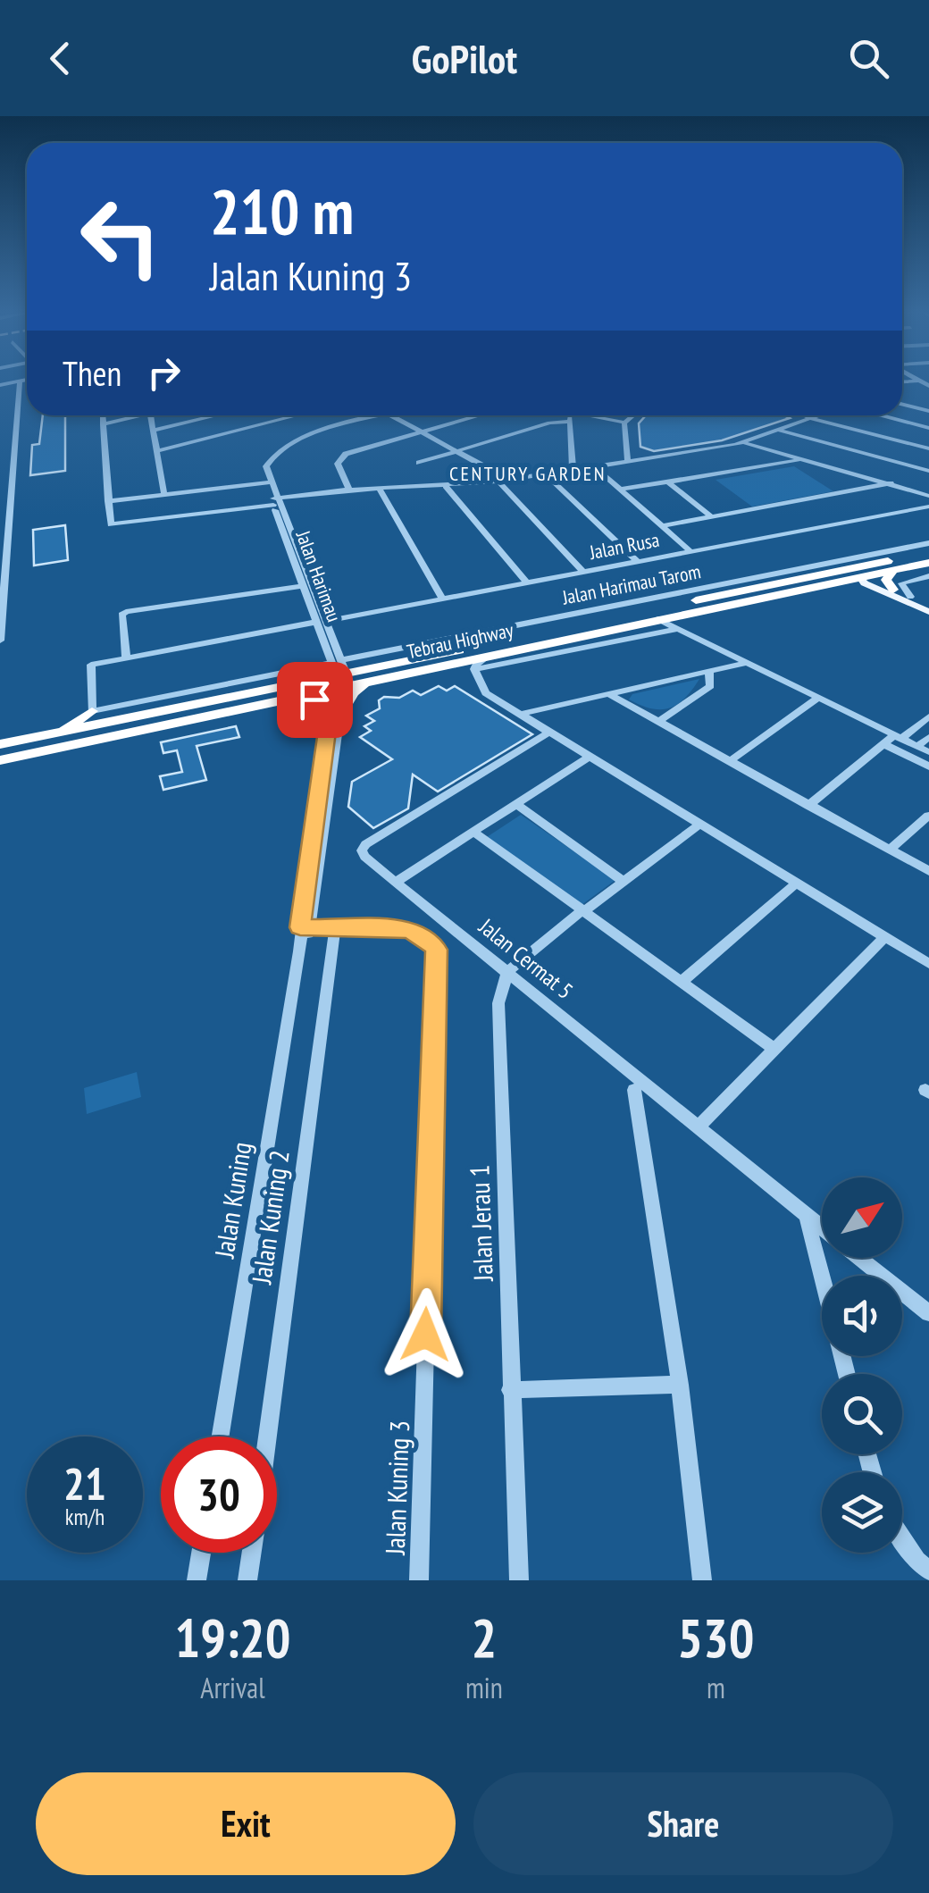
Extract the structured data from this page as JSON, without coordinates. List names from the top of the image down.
{
  "streets": {
    "highway": ["Tebrau Highway"],
    "street": [
      "Jalan Rusa",
      "Jalan Harimau",
      "Jalan Harimau Tarom",
      "Jalan Cermat 5",
      "Jalan Kuning",
      "Jalan Kuning 2",
      "Jalan Jerau 1",
      "Jalan Kuning 3"
    ]
  },
  "crossings": [
    ["Jalan Rusa", "Jalan Harimau"],
    ["Jalan Rusa", "Jalan Harimau Tarom"],
    ["Jalan Harimau", "Jalan Harimau Tarom"],
    ["Jalan Harimau", "Tebrau Highway"],
    ["Jalan Harimau", "Jalan Kuning"],
    ["Jalan Harimau Tarom", "Tebrau Highway"],
    ["Jalan Harimau Tarom", "Jalan Kuning"],
    ["Tebrau Highway", "Jalan Kuning"],
    ["Jalan Cermat 5", "Jalan Jerau 1"],
    ["Jalan Kuning", "Jalan Kuning 3"],
    ["Jalan Kuning 2", "Jalan Kuning 3"]
  ],
  "districts": ["CENTURY GARDEN"],
  "north": "top right",
  "page": {
    "header": "GoPilot",
    "turn": ["210 m", "Jalan Kuning 3"],
    "then": "Then",
    "speed": "21 km/h",
    "limit": "30",
    "eta": [
      "19:20",
      "Arrival",
      "2",
      "min",
      "530",
      "m"
    ],
    "buttons": ["Exit", "Share"]
  }
}
